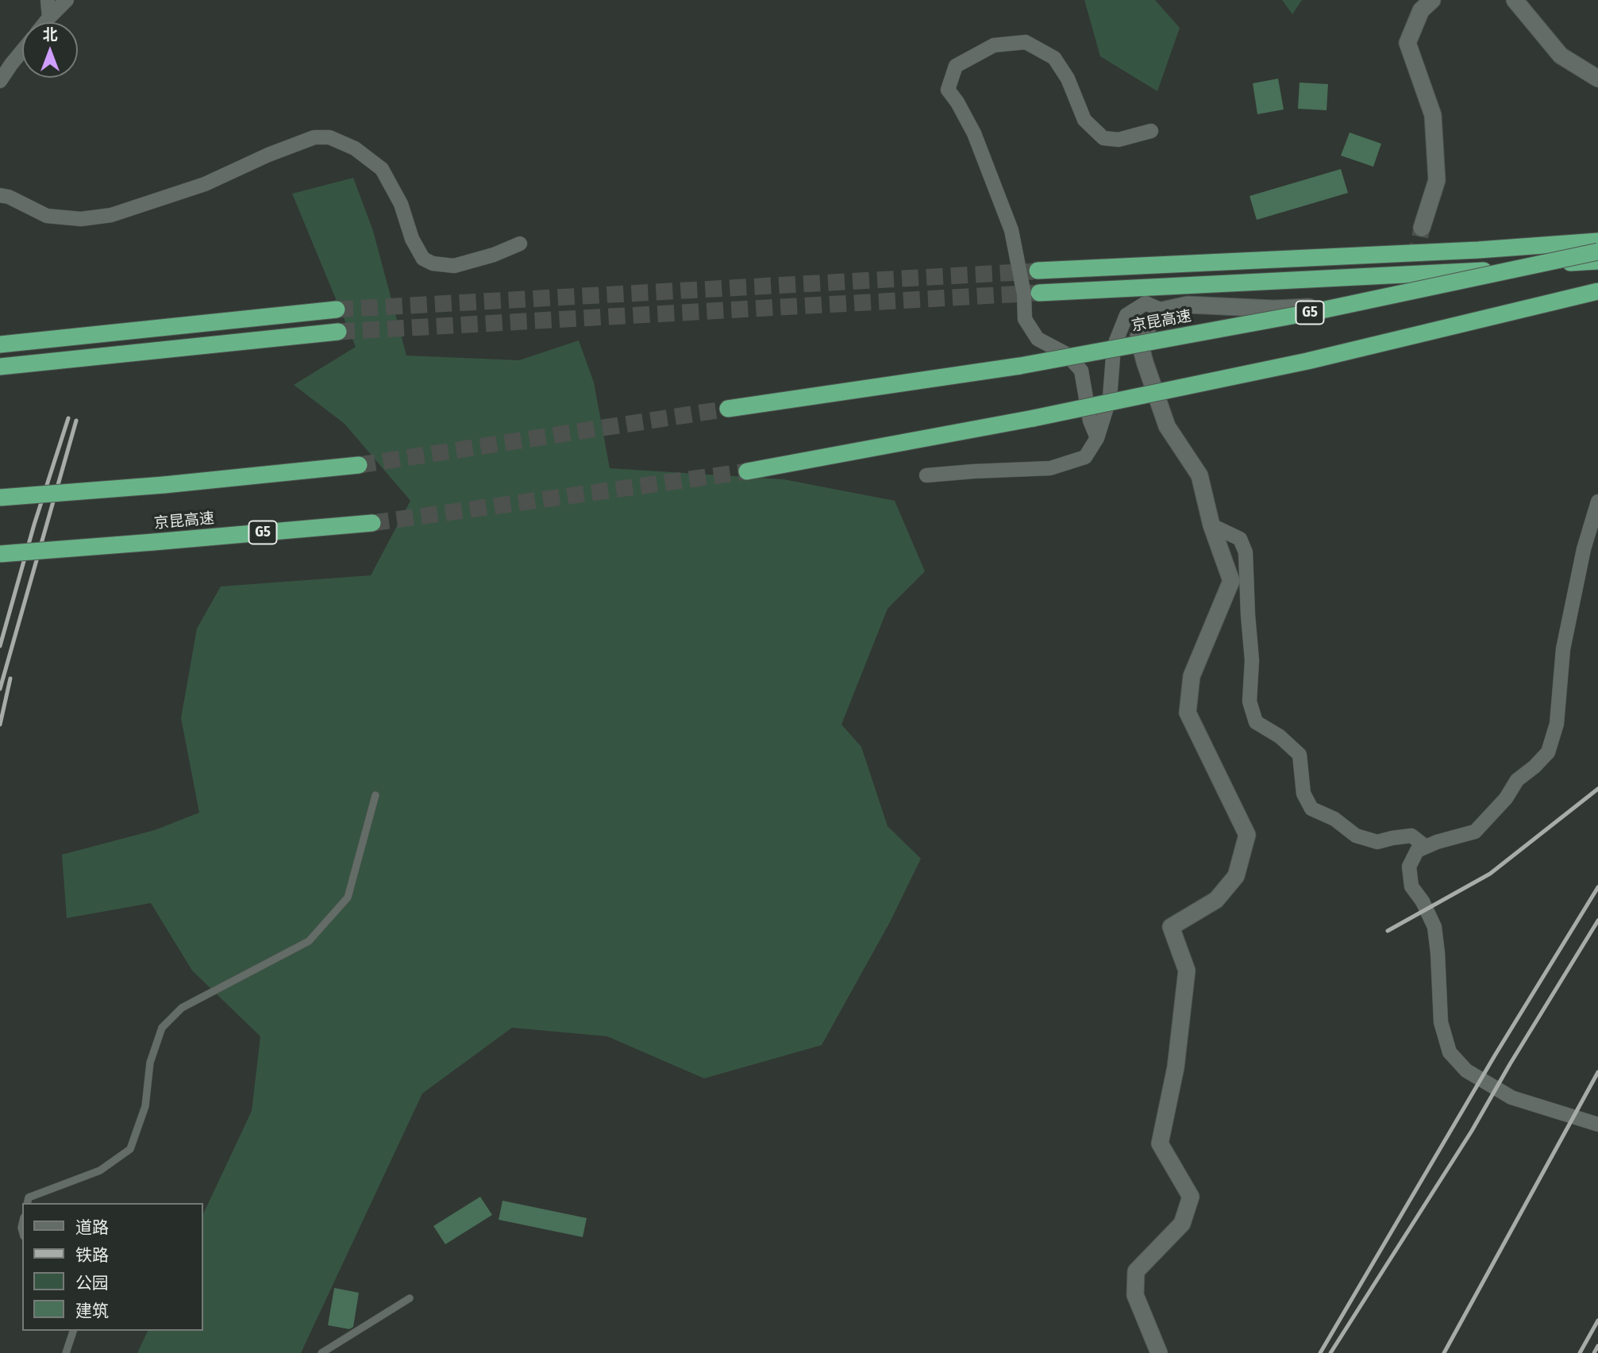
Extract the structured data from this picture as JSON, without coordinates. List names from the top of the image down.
{
  "streets": {
    "highway": ["G5", "京昆高速"]
  },
  "legend": [
    "道路",
    "铁路",
    "公园",
    "建筑"
  ],
  "north": "top"
}
